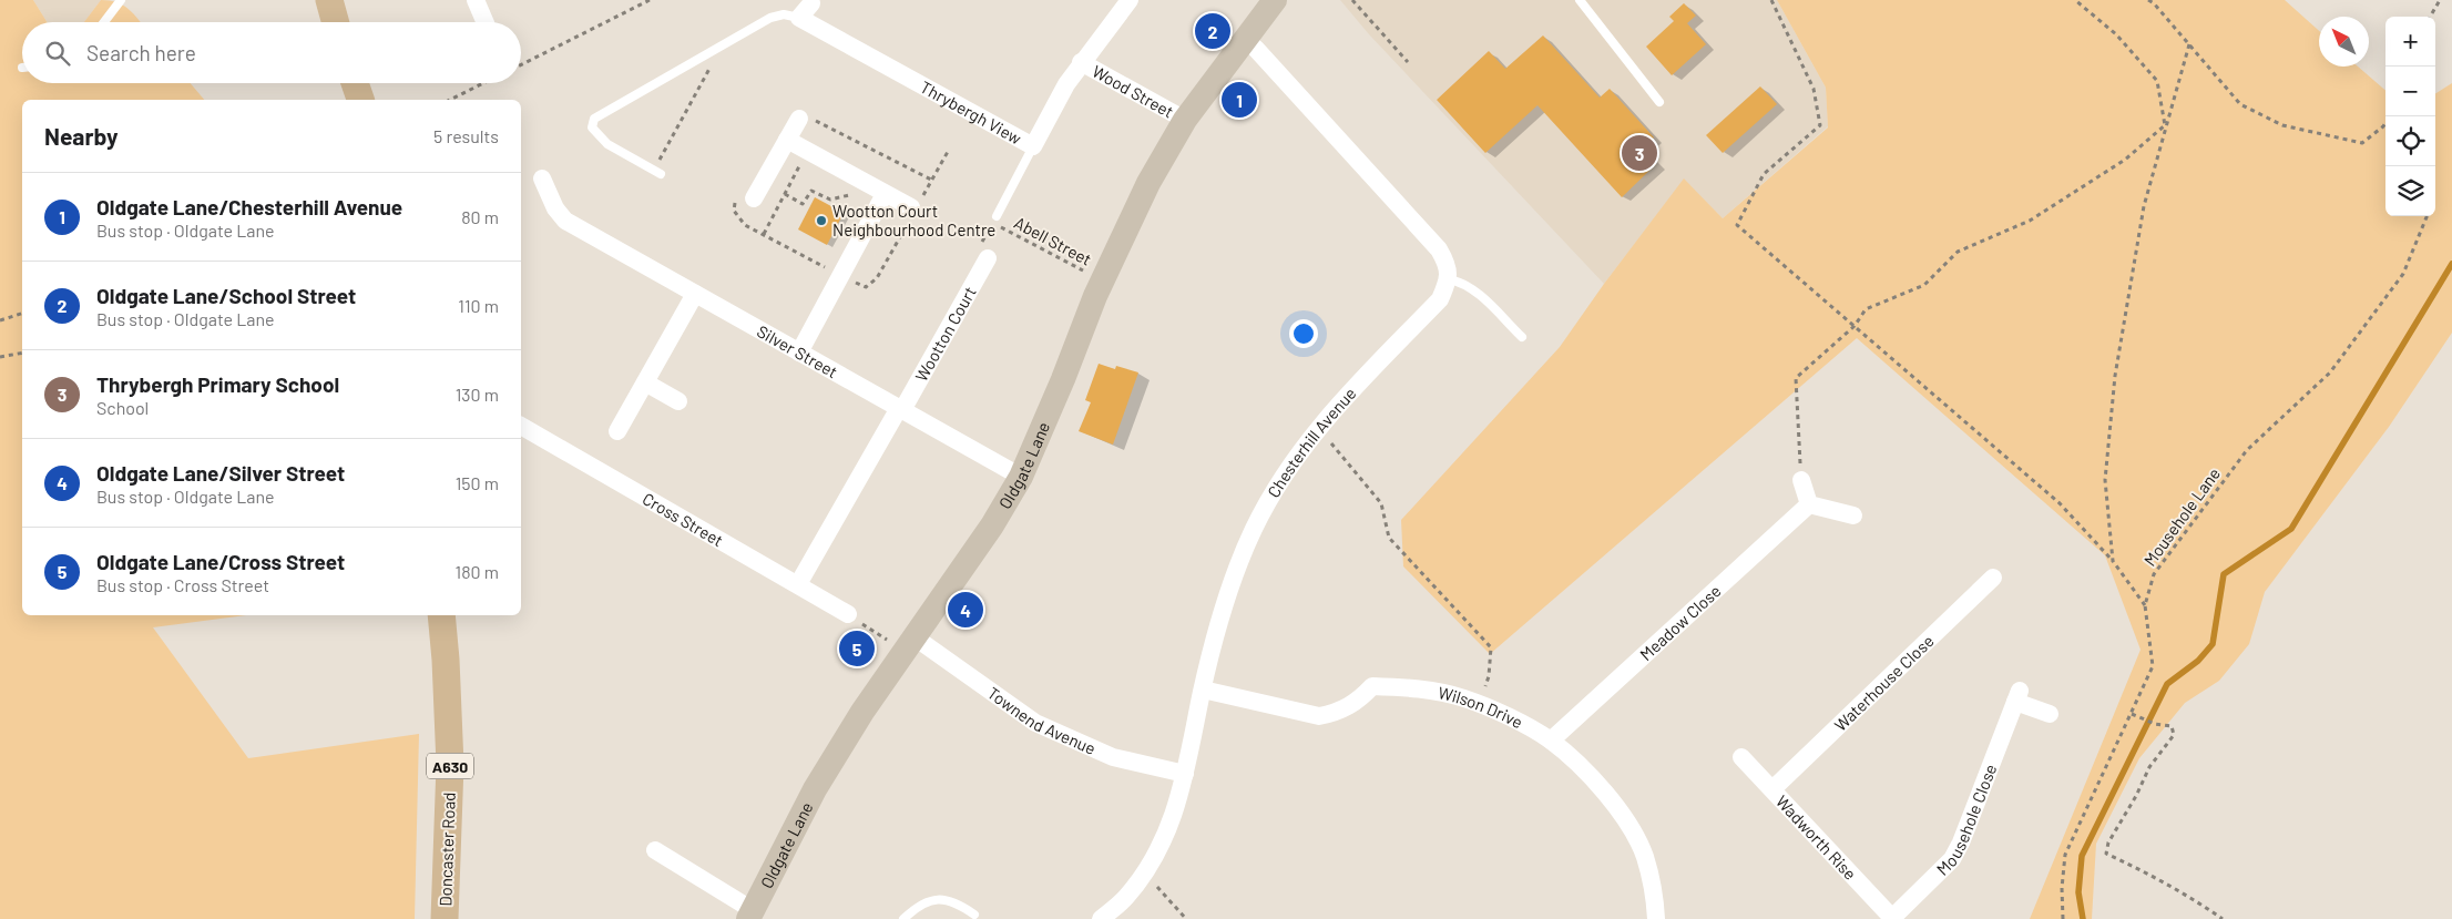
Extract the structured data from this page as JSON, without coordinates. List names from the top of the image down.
{
  "streets": {
    "main road": ["A630", "Doncaster Road"],
    "street": [
      "Wood Street",
      "Thrybergh View",
      "Wootton Court",
      "Silver Street",
      "Chesterhill Avenue",
      "Oldgate Lane",
      "Cross Street",
      "Meadow Close",
      "Waterhouse Close",
      "Wilson Drive",
      "Townend Avenue",
      "Mousehole Close",
      "Wadworth Rise"
    ],
    "path": ["Abell Street", "Mousehole Lane"]
  },
  "crossings": [
    ["Wood Street", "Thrybergh View"],
    ["Wood Street", "Oldgate Lane"],
    ["Abell Street", "Oldgate Lane"],
    ["Wootton Court", "Silver Street"],
    ["Silver Street", "Oldgate Lane"],
    ["Chesterhill Avenue", "Wilson Drive"],
    ["Chesterhill Avenue", "Townend Avenue"],
    ["Oldgate Lane", "Townend Avenue"],
    ["Meadow Close", "Wilson Drive"],
    ["Waterhouse Close", "Wadworth Rise"],
    ["Mousehole Close", "Wadworth Rise"]
  ],
  "places": ["Wootton Court Neighbourhood Centre"],
  "north": "top left",
  "page": {
    "pins": [
      "2",
      "1",
      "3",
      "4",
      "5"
    ],
    "map_buttons": ["+", "−"],
    "search": "Search here",
    "heading": ["Nearby", "5 results"],
    "list": [
      {
        "mark": "1",
        "name": "Oldgate Lane/Chesterhill Avenue",
        "note": "Bus stop · Oldgate Lane",
        "value": "80 m"
      },
      {
        "mark": "2",
        "name": "Oldgate Lane/School Street",
        "note": "Bus stop · Oldgate Lane",
        "value": "110 m"
      },
      {
        "mark": "3",
        "name": "Thrybergh Primary School",
        "note": "School",
        "value": "130 m"
      },
      {
        "mark": "4",
        "name": "Oldgate Lane/Silver Street",
        "note": "Bus stop · Oldgate Lane",
        "value": "150 m"
      },
      {
        "mark": "5",
        "name": "Oldgate Lane/Cross Street",
        "note": "Bus stop · Cross Street",
        "value": "180 m"
      }
    ]
  }
}
